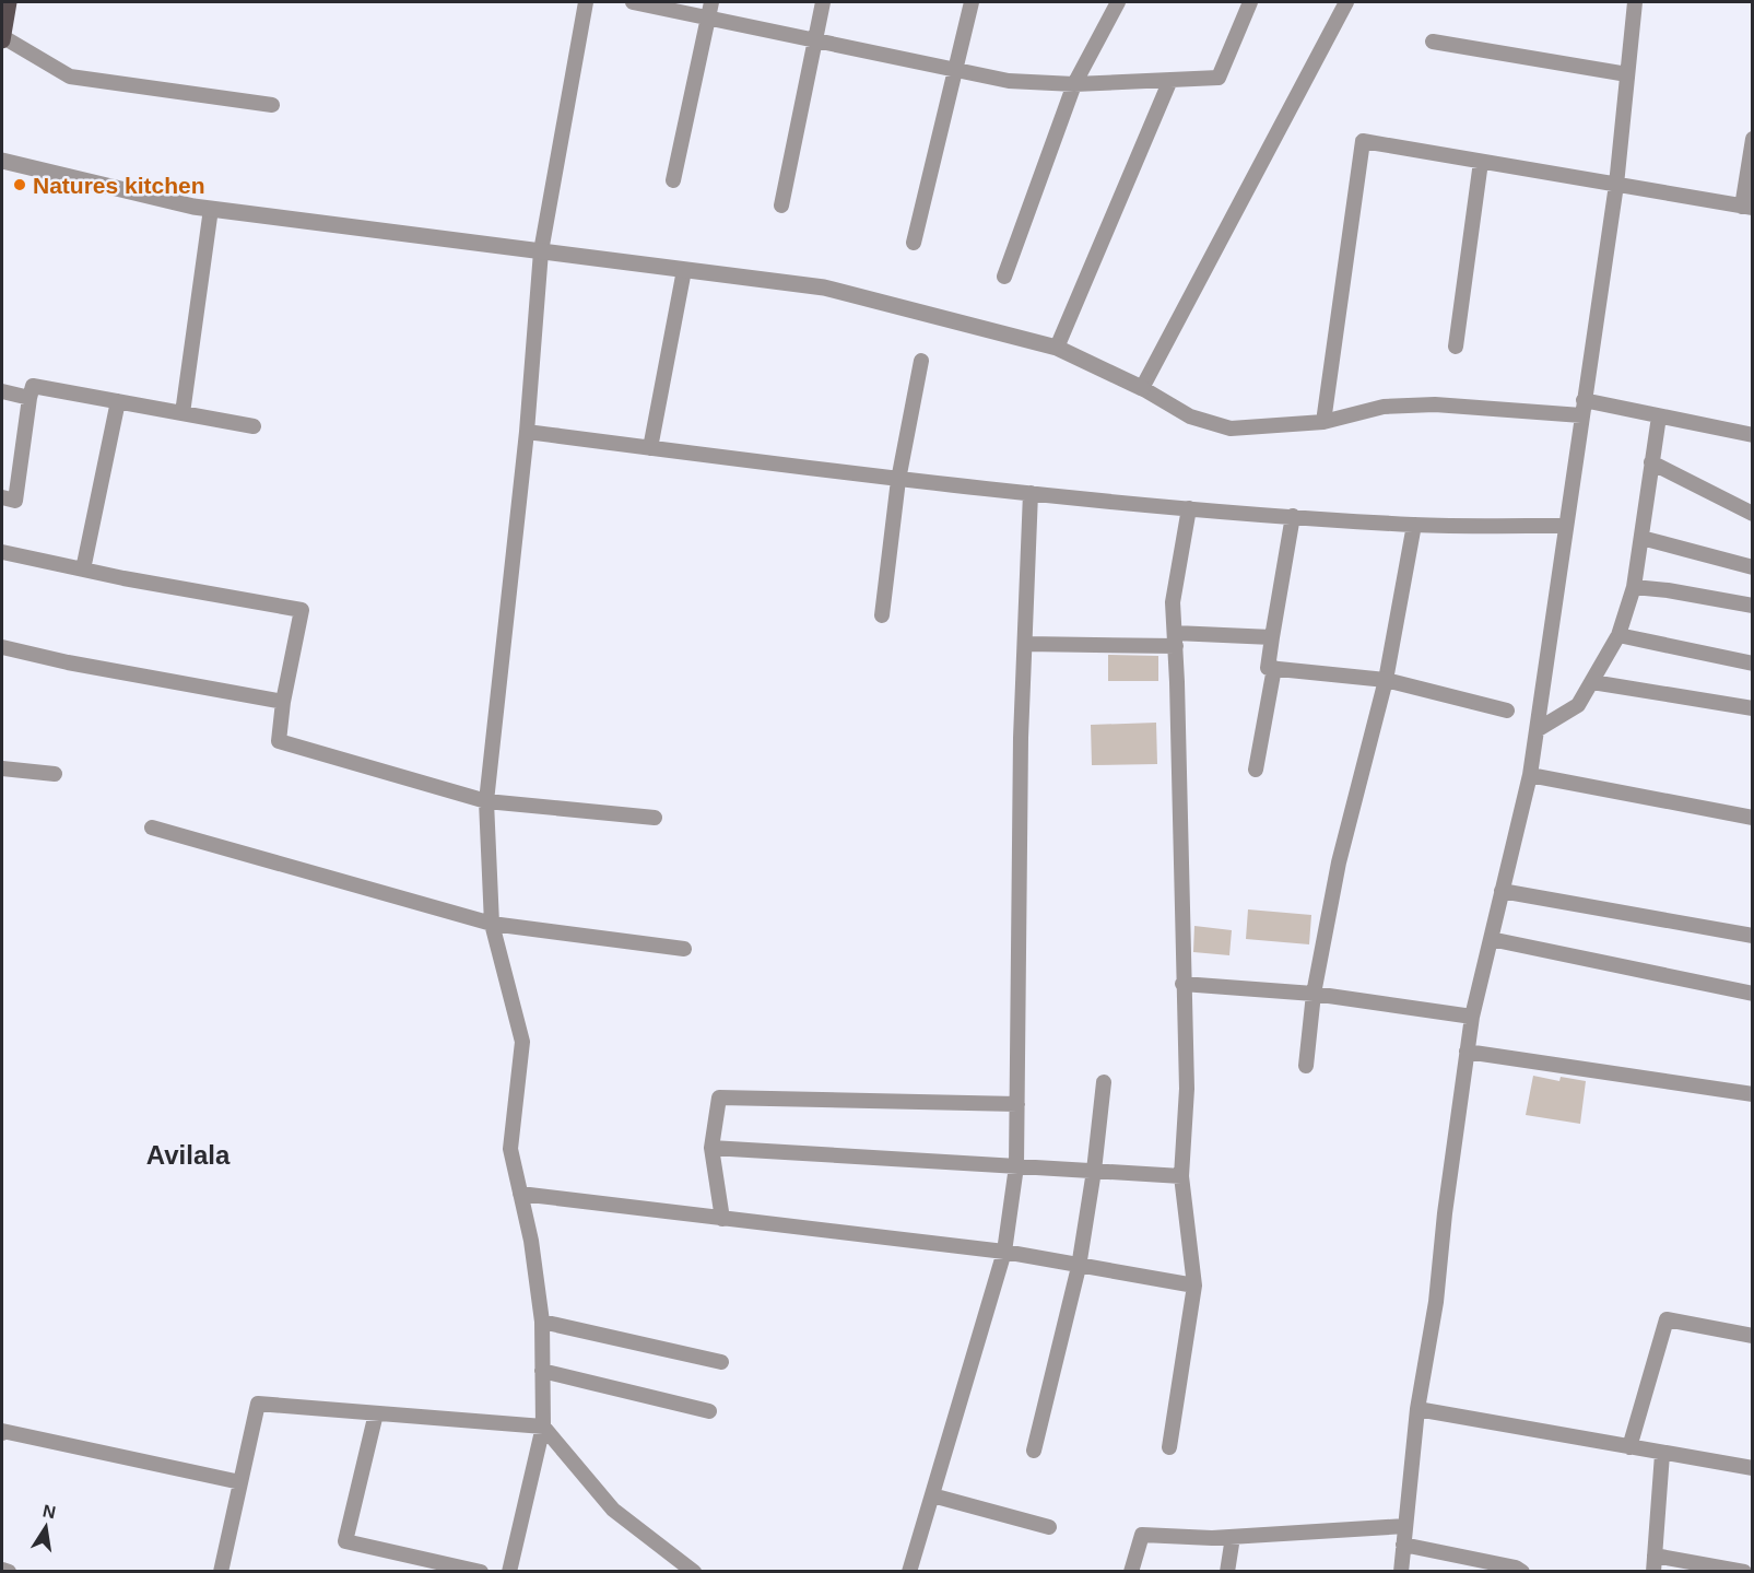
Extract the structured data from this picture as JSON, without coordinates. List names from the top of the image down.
{
  "districts": ["Avilala"],
  "places": ["Natures kitchen"],
  "north": "top"
}
